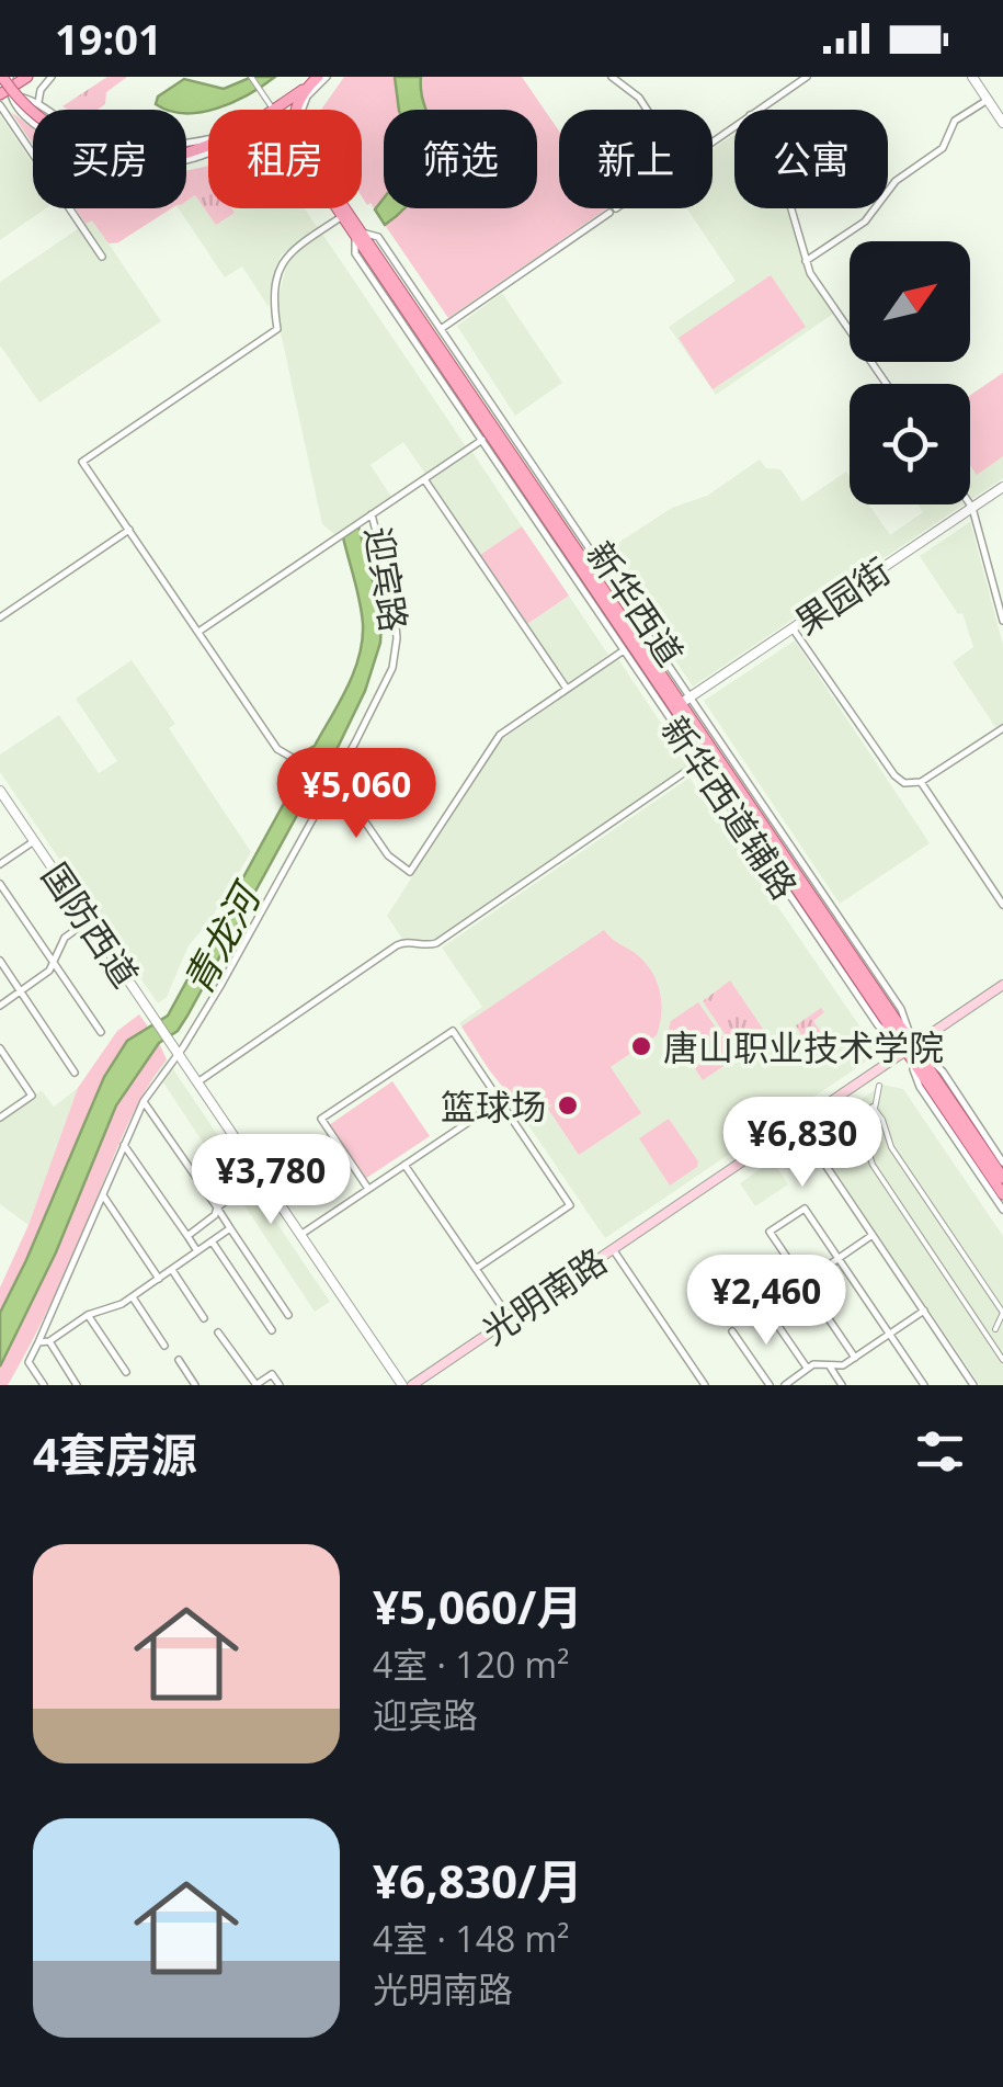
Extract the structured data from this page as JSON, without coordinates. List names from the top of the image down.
{
  "streets": {
    "main road": ["新华西道", "光明南路"],
    "street": [
      "迎宾路",
      "果园街",
      "新华西道辅路",
      "国防西道"
    ]
  },
  "crossings": [
    ["迎宾路", "新华西道辅路"],
    ["迎宾路", "国防西道"],
    ["果园街", "新华西道"],
    ["果园街", "新华西道辅路"],
    ["新华西道", "新华西道辅路"],
    ["新华西道", "光明南路"],
    ["新华西道辅路", "光明南路"]
  ],
  "water": ["青龙河"],
  "places": ["唐山职业技术学院", "篮球场"],
  "north": "top right",
  "page": {
    "status": "19:01",
    "chip": [
      "买房",
      "租房",
      "筛选",
      "新上",
      "公寓"
    ],
    "price": [
      "¥5,060",
      "¥6,830",
      "¥3,780",
      "¥2,460"
    ],
    "heading": "4套房源",
    "list": [
      {
        "name": "¥5,060/月",
        "note": "4室 · 120 m² · 迎宾路"
      },
      {
        "name": "¥6,830/月",
        "note": "4室 · 148 m² · 光明南路"
      }
    ]
  }
}
